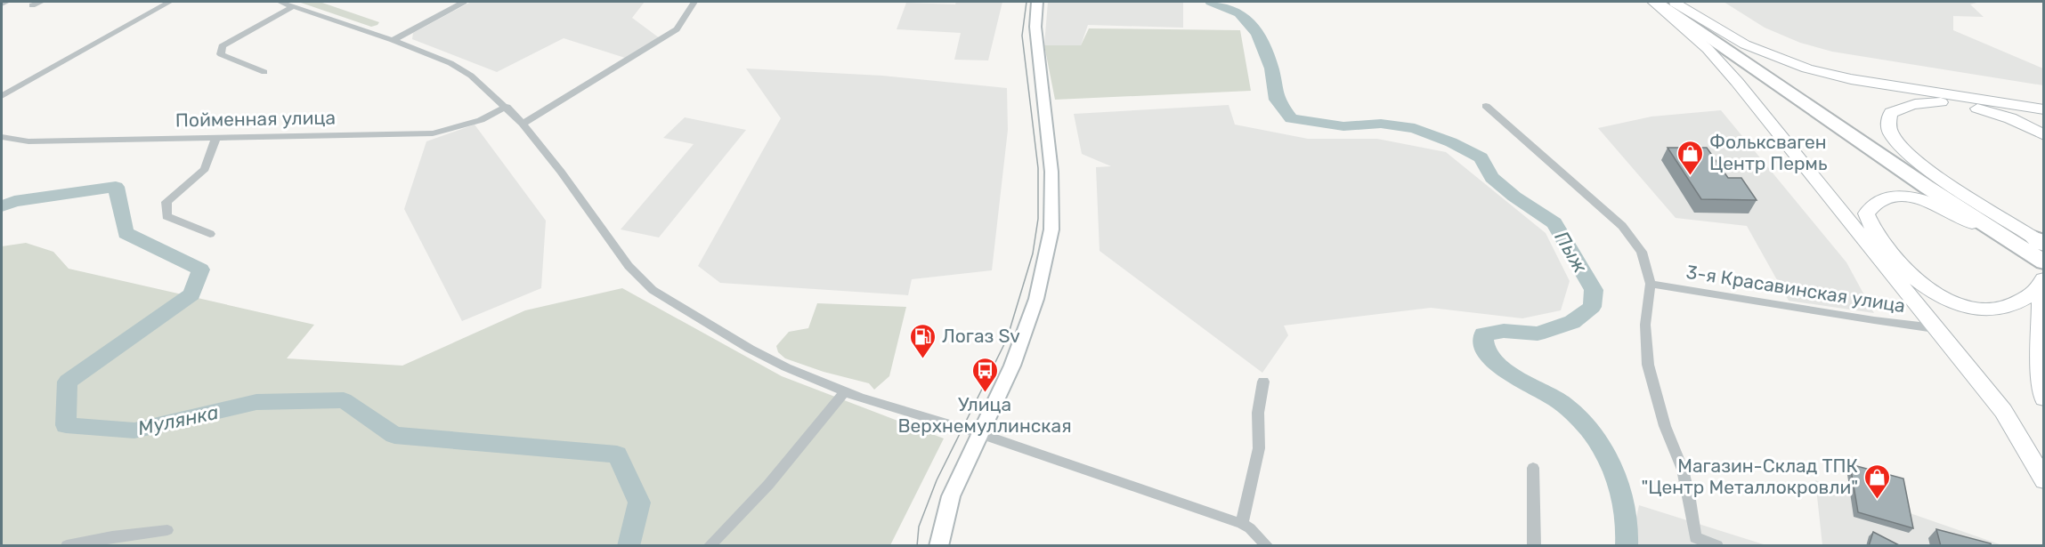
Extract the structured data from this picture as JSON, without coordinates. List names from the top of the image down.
{
  "streets": {
    "street": ["Пойменная улица", "3-я Красавинская улица"]
  },
  "water": ["Пыж", "Мулянка"],
  "places": {
    "shop": ["Фольксваген Центр Пермь", "Магазин-Склад ТПК \"Центр Металлокровли\""],
    "fuel station": ["Логаз Sv"],
    "bus stop": ["Улица Верхнемуллинская"]
  }
}
